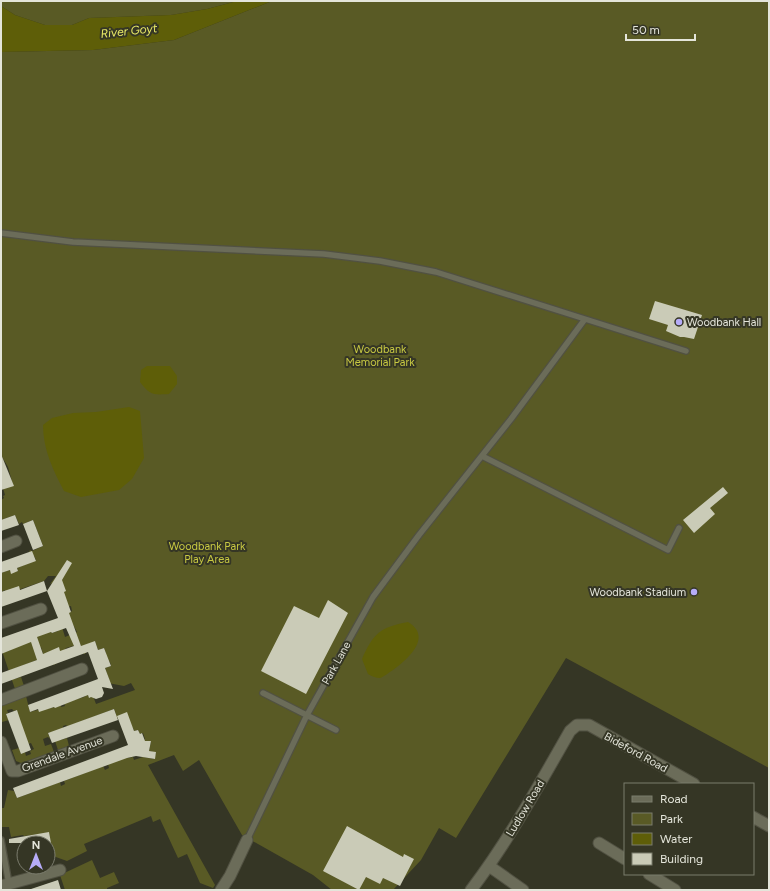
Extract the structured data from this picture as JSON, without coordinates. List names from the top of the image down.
{
  "streets": {
    "street": [
      "Park Lane",
      "Bideford Road",
      "Grendale Avenue",
      "Ludlow Road"
    ]
  },
  "crossings": [
    ["Bideford Road", "Ludlow Road"]
  ],
  "water": ["River Goyt"],
  "parks": ["Woodbank Memorial Park", "Woodbank Park Play Area"],
  "places": ["Woodbank Hall", "Woodbank Stadium"],
  "legend": [
    "Road",
    "Park",
    "Water",
    "Building"
  ],
  "scale_bar": "50 m",
  "north": "top"
}
